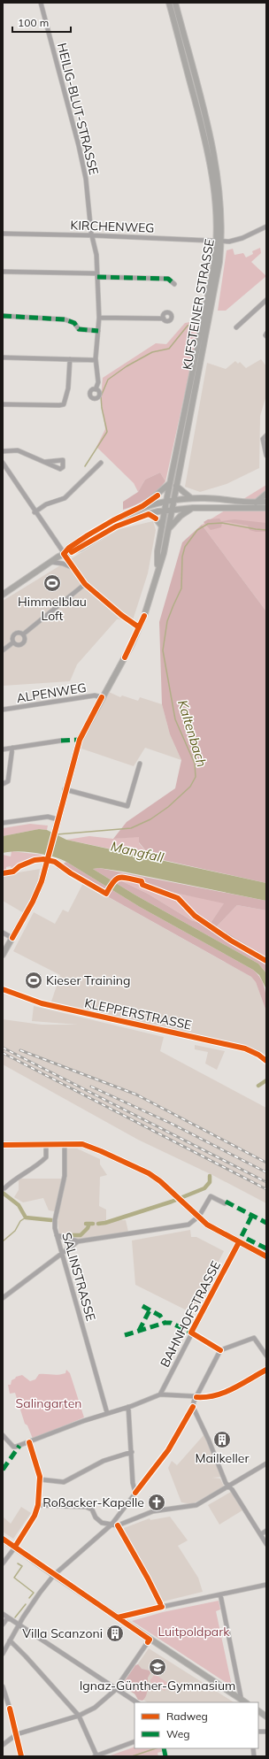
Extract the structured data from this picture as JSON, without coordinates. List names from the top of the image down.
{
  "streets": {
    "main road": ["KUFSTEINER STRASSE"],
    "street": [
      "HEILIG-BLUT-STRASSE",
      "KIRCHENWEG",
      "ALPENWEG",
      "KLEPPERSTRASSE",
      "SALINSTRASSE",
      "BAHNHOFSTRASSE"
    ]
  },
  "crossings": [
    ["HEILIG-BLUT-STRASSE", "KIRCHENWEG"],
    ["KIRCHENWEG", "KUFSTEINER STRASSE"],
    ["KUFSTEINER STRASSE", "ALPENWEG"]
  ],
  "water": ["Kaltenbach", "Mangfall"],
  "parks": ["Salingarten", "Luitpoldpark"],
  "places": {
    "sports": ["Himmelblau Loft", "Kieser Training"],
    "building": ["Mailkeller", "Villa Scanzoni"],
    "church": ["Roßacker-Kapelle"],
    "school or university": ["Ignaz-Günther-Gymnasium"]
  },
  "legend": ["Radweg", "Weg"],
  "scale_bar": "100 m"
}
